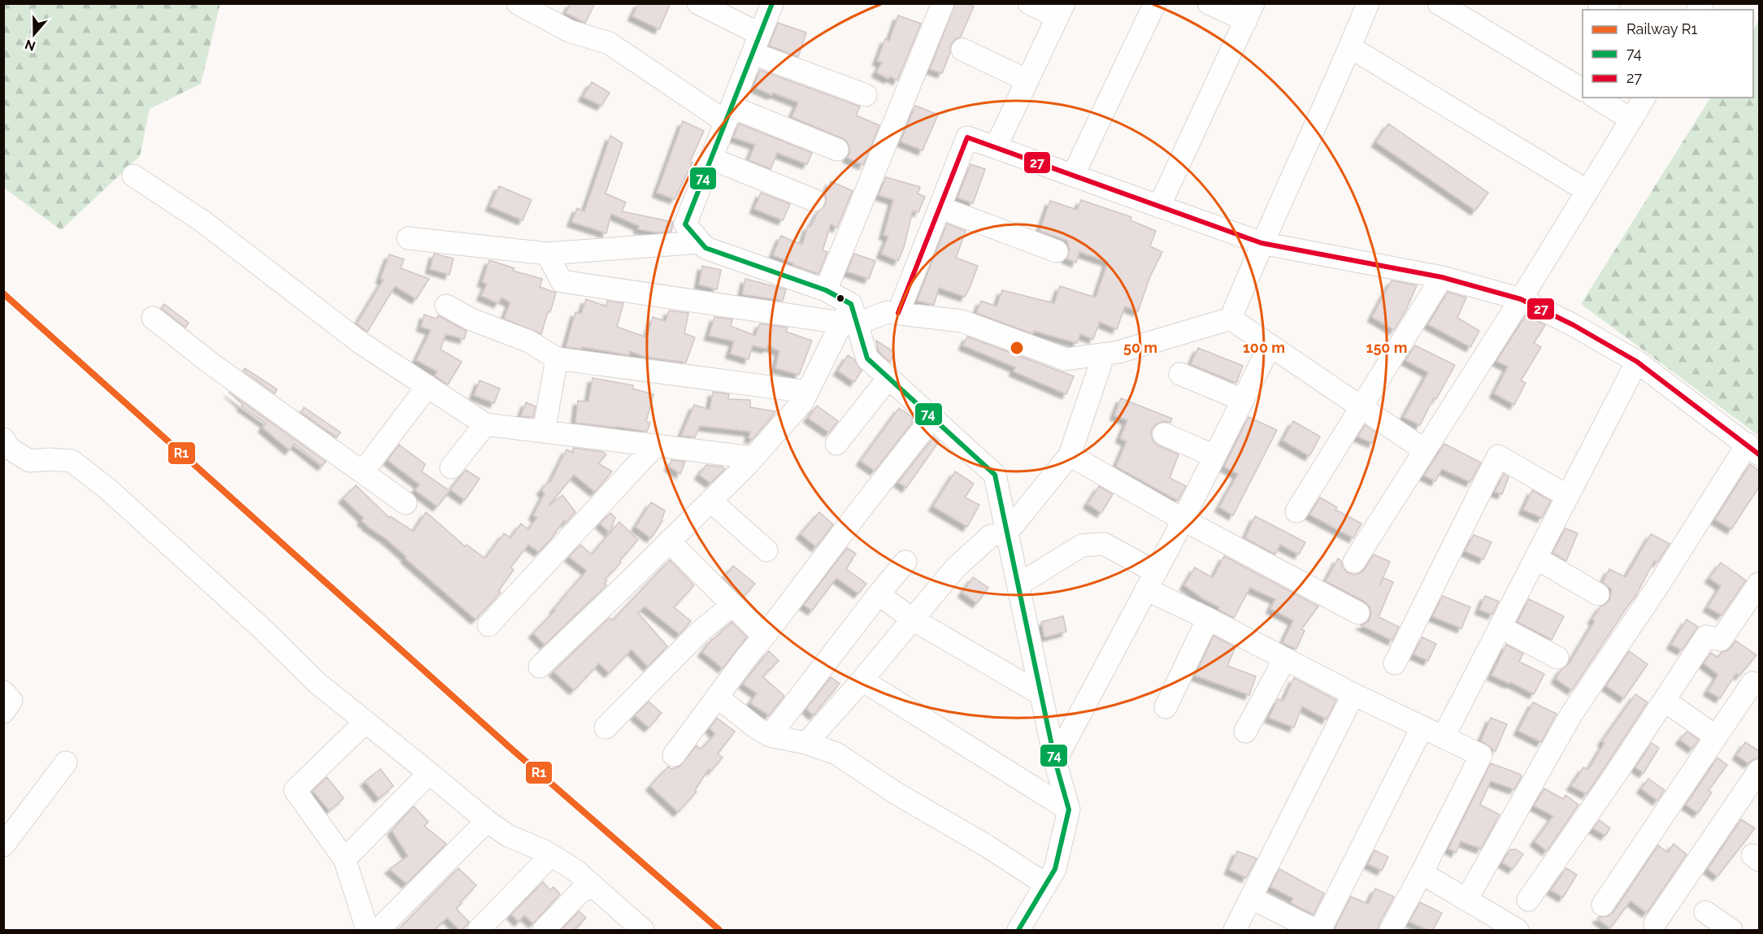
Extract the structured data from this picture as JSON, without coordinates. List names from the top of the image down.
{
  "lines": ["transit line 74", "transit line 27", "rail line R1"],
  "legend": ["Railway R1", "74", "27"],
  "north": "bottom",
  "rings": ["50 m", "100 m", "150 m"]
}
